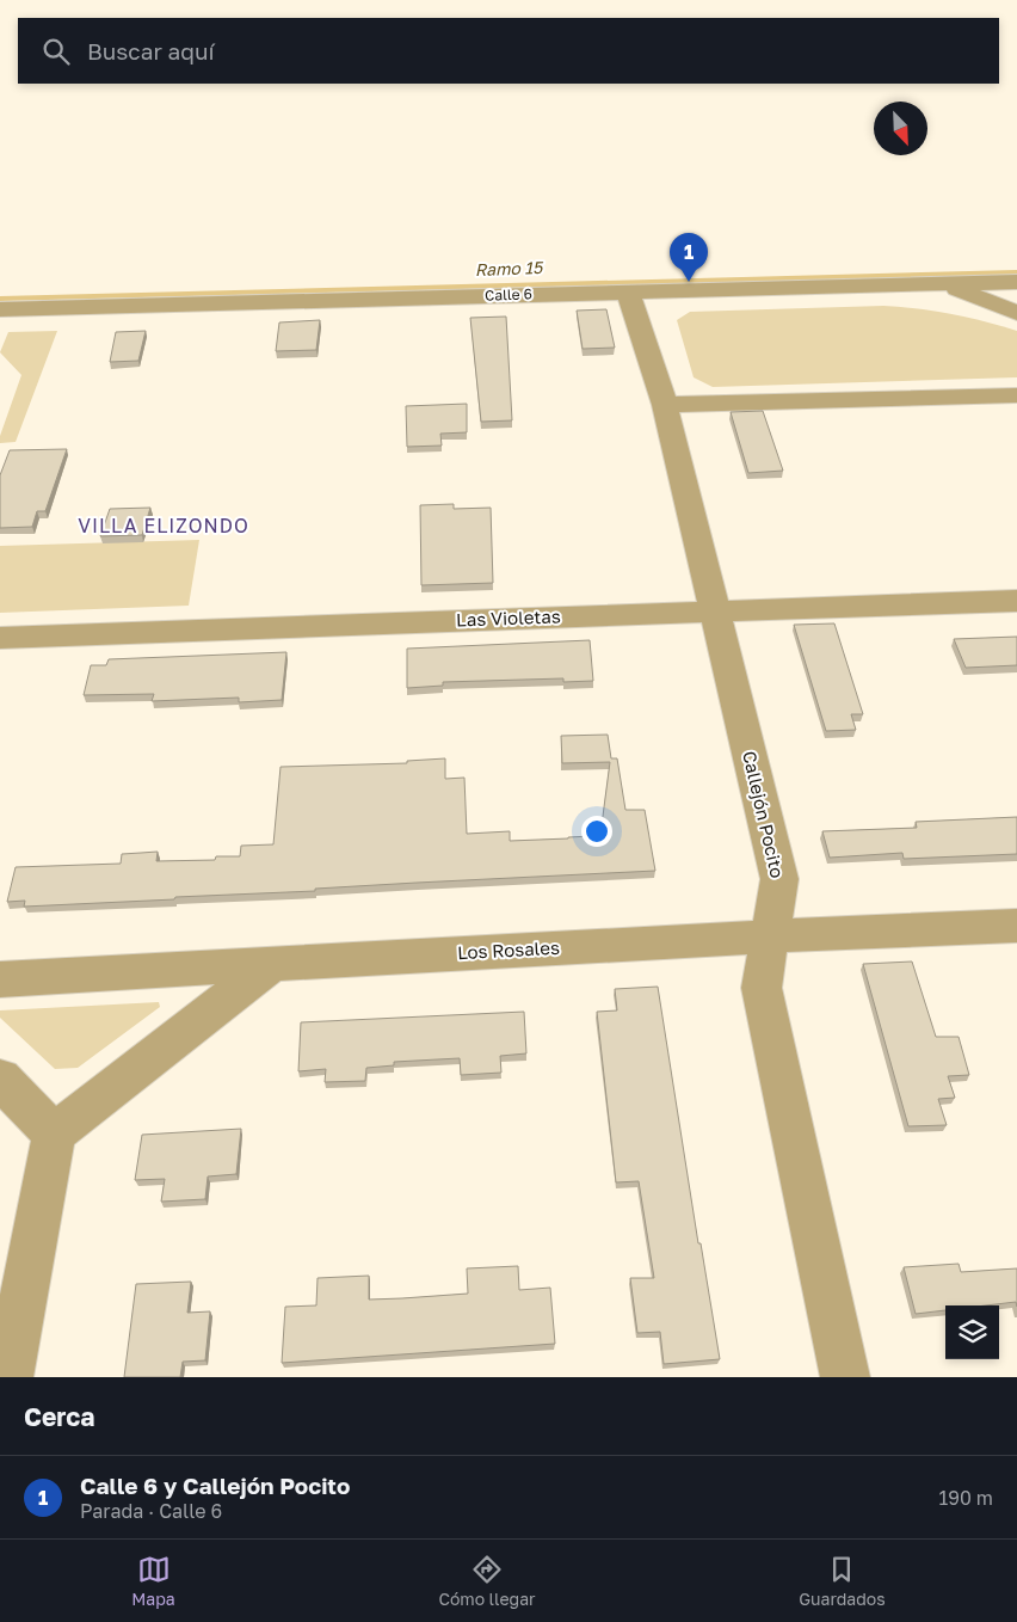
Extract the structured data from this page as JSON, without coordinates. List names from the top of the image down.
{
  "streets": {
    "street": [
      "Calle 6",
      "Las Violetas",
      "Callejón Pocito",
      "Los Rosales"
    ]
  },
  "crossings": [
    ["Calle 6", "Callejón Pocito"],
    ["Las Violetas", "Callejón Pocito"],
    ["Callejón Pocito", "Los Rosales"]
  ],
  "districts": ["VILLA ELIZONDO"],
  "water": ["Ramo 15"],
  "north": "bottom right",
  "page": {
    "search": "Buscar aquí",
    "pins": "1",
    "heading": "Cerca",
    "list": [
      {
        "mark": "1",
        "name": "Calle 6 y Callejón Pocito",
        "note": "Parada · Calle 6",
        "value": "190 m"
      }
    ],
    "nav": ["Mapa", "Cómo llegar", "Guardados"]
  }
}
